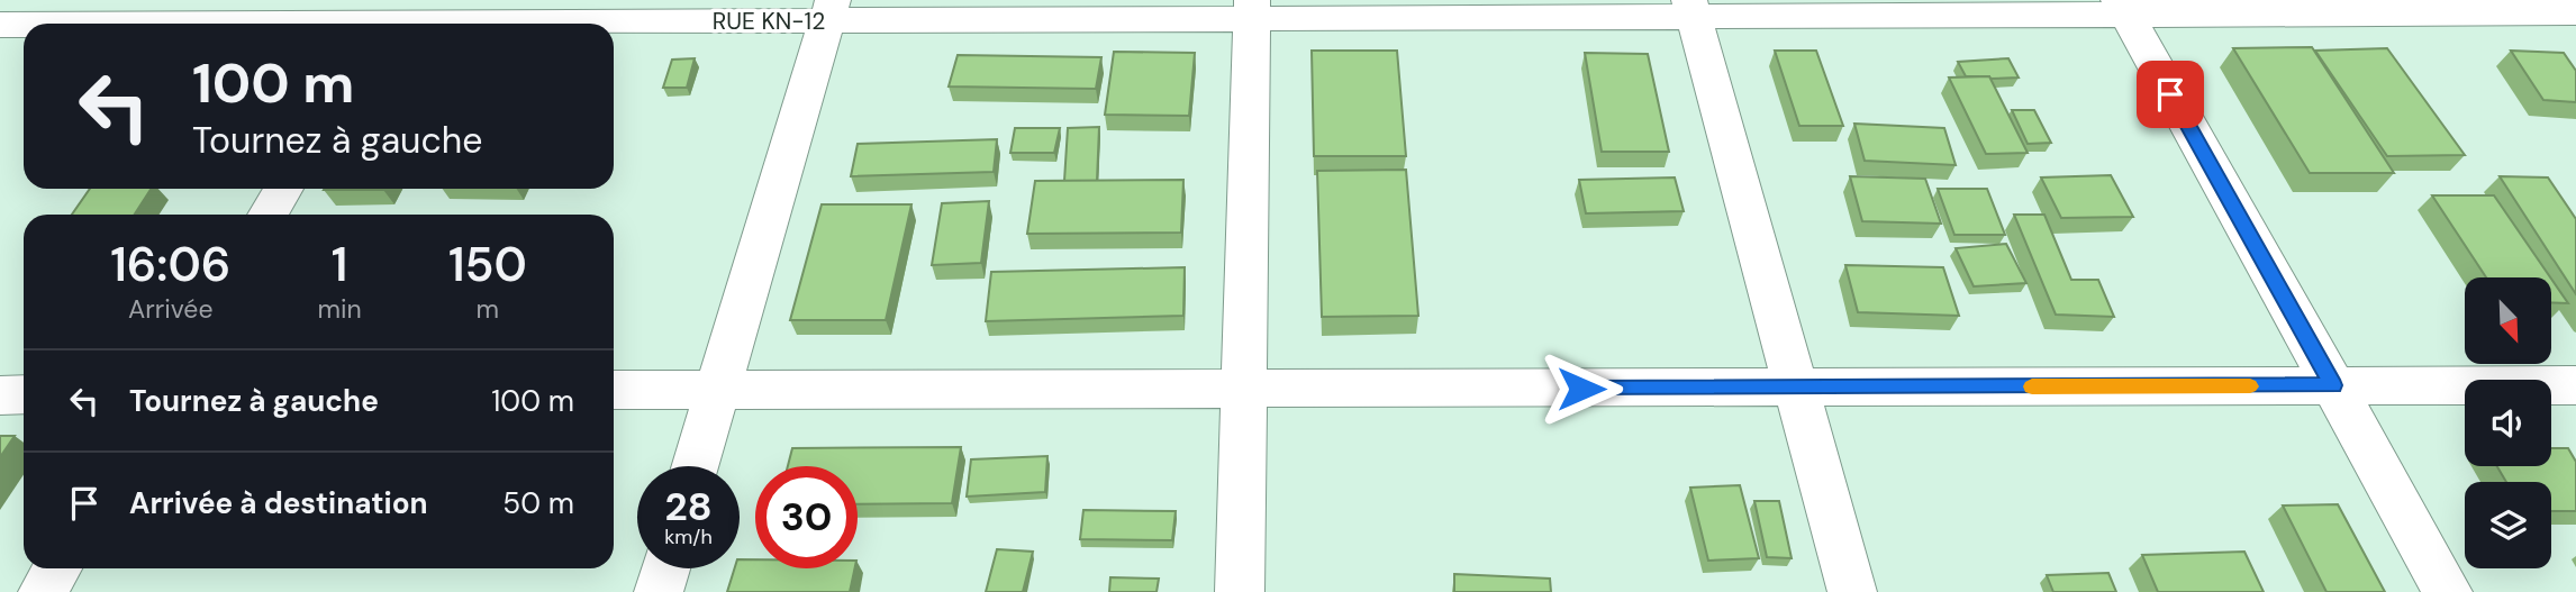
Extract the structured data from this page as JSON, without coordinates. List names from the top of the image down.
{
  "streets": {
    "street": ["RUE KN-12"]
  },
  "north": "bottom right",
  "page": {
    "turn": ["100 m", "Tournez à gauche"],
    "eta": [
      "16:06",
      "Arrivée",
      "1",
      "min",
      "150",
      "m"
    ],
    "list": [
      {
        "name": "Tournez à gauche",
        "value": "100 m"
      },
      {
        "name": "Arrivée à destination",
        "value": "50 m"
      }
    ],
    "speed": "28 km/h",
    "limit": "30"
  }
}
